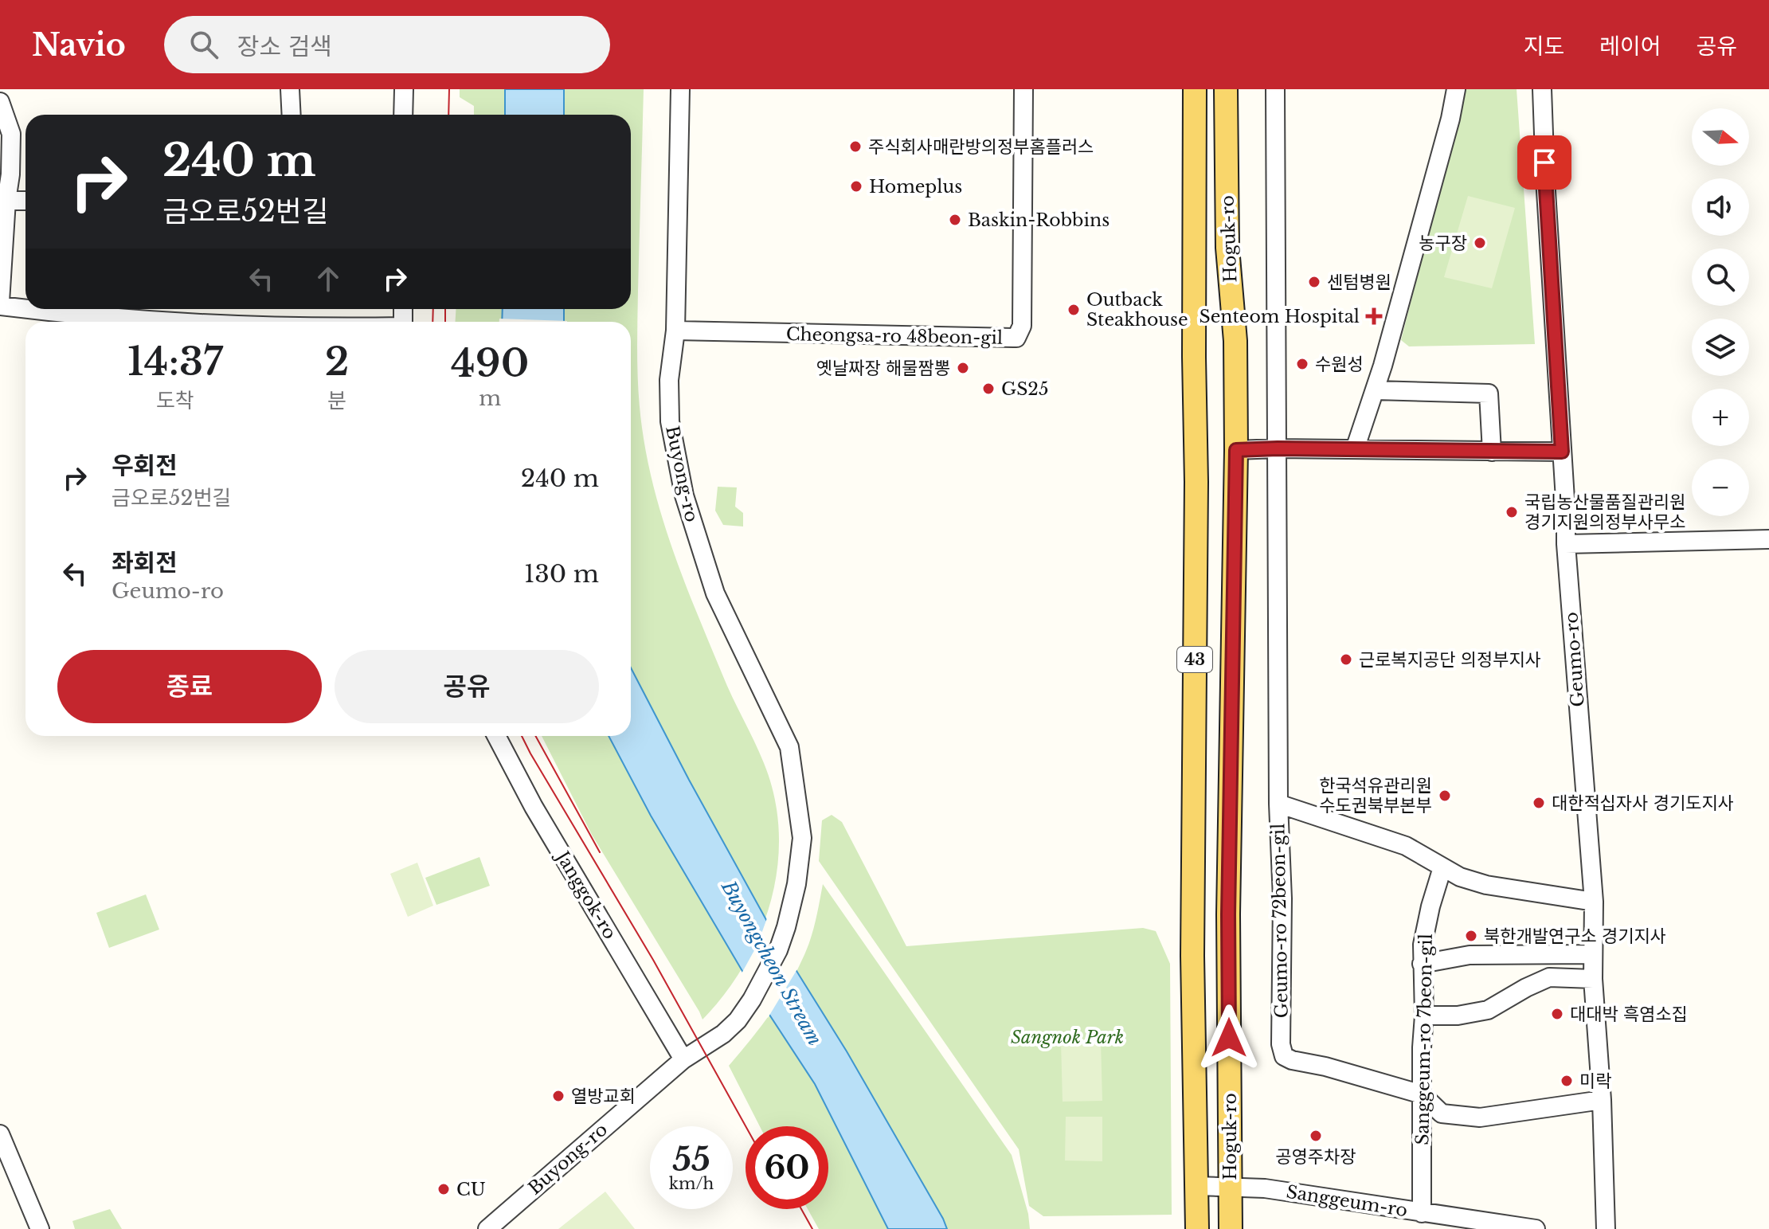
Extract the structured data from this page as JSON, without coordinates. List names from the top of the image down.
{
  "streets": {
    "main road": ["Hoguk-ro", "43"],
    "street": [
      "Cheongsa-ro 48beon-gil",
      "Buyong-ro",
      "Geumo-ro",
      "Janggok-ro",
      "Geumo-ro 72beon-gil",
      "Sanggeum-ro 7beon-gil",
      "Sanggeum-ro"
    ]
  },
  "crossings": [
    ["Hoguk-ro", "Sanggeum-ro"],
    ["Cheongsa-ro 48beon-gil", "Buyong-ro"],
    ["Buyong-ro", "Janggok-ro"],
    ["Geumo-ro", "Geumo-ro 72beon-gil"],
    ["Geumo-ro 72beon-gil", "Sanggeum-ro 7beon-gil"],
    ["Sanggeum-ro 7beon-gil", "Sanggeum-ro"]
  ],
  "water": ["Buyongcheon Stream"],
  "parks": ["Sangnok Park"],
  "places": {
    "other": [
      "주식회사매란방의정부홈플러스",
      "Homeplus",
      "Baskin-Robbins",
      "농구장",
      "센텀병원",
      "Outback Steakhouse",
      "수원성",
      "옛날짜장 해물짬뽕",
      "GS25",
      "국립농산물품질관리원 경기지원의정부사무소",
      "근로복지공단 의정부지사",
      "한국석유관리원 수도권북부본부",
      "대한적십자사 경기도지사",
      "북한개발연구소 경기지사",
      "대대박 흑염소집",
      "미락",
      "열방교회",
      "공영주차장",
      "CU"
    ],
    "health": ["Senteom Hospital"]
  },
  "north": "right",
  "page": {
    "header": "Navio",
    "search": "장소 검색",
    "nav": ["지도", "레이어", "공유"],
    "map_buttons": ["+", "−"],
    "turn": ["240 m", "금오로52번길"],
    "eta": [
      "14:37",
      "도착",
      "2",
      "분",
      "490",
      "m"
    ],
    "list": [
      {
        "name": "우회전",
        "note": "금오로52번길",
        "value": "240 m"
      },
      {
        "name": "좌회전",
        "note": "Geumo-ro",
        "value": "130 m"
      }
    ],
    "buttons": ["종료", "공유"],
    "speed": "55 km/h",
    "limit": "60"
  }
}
